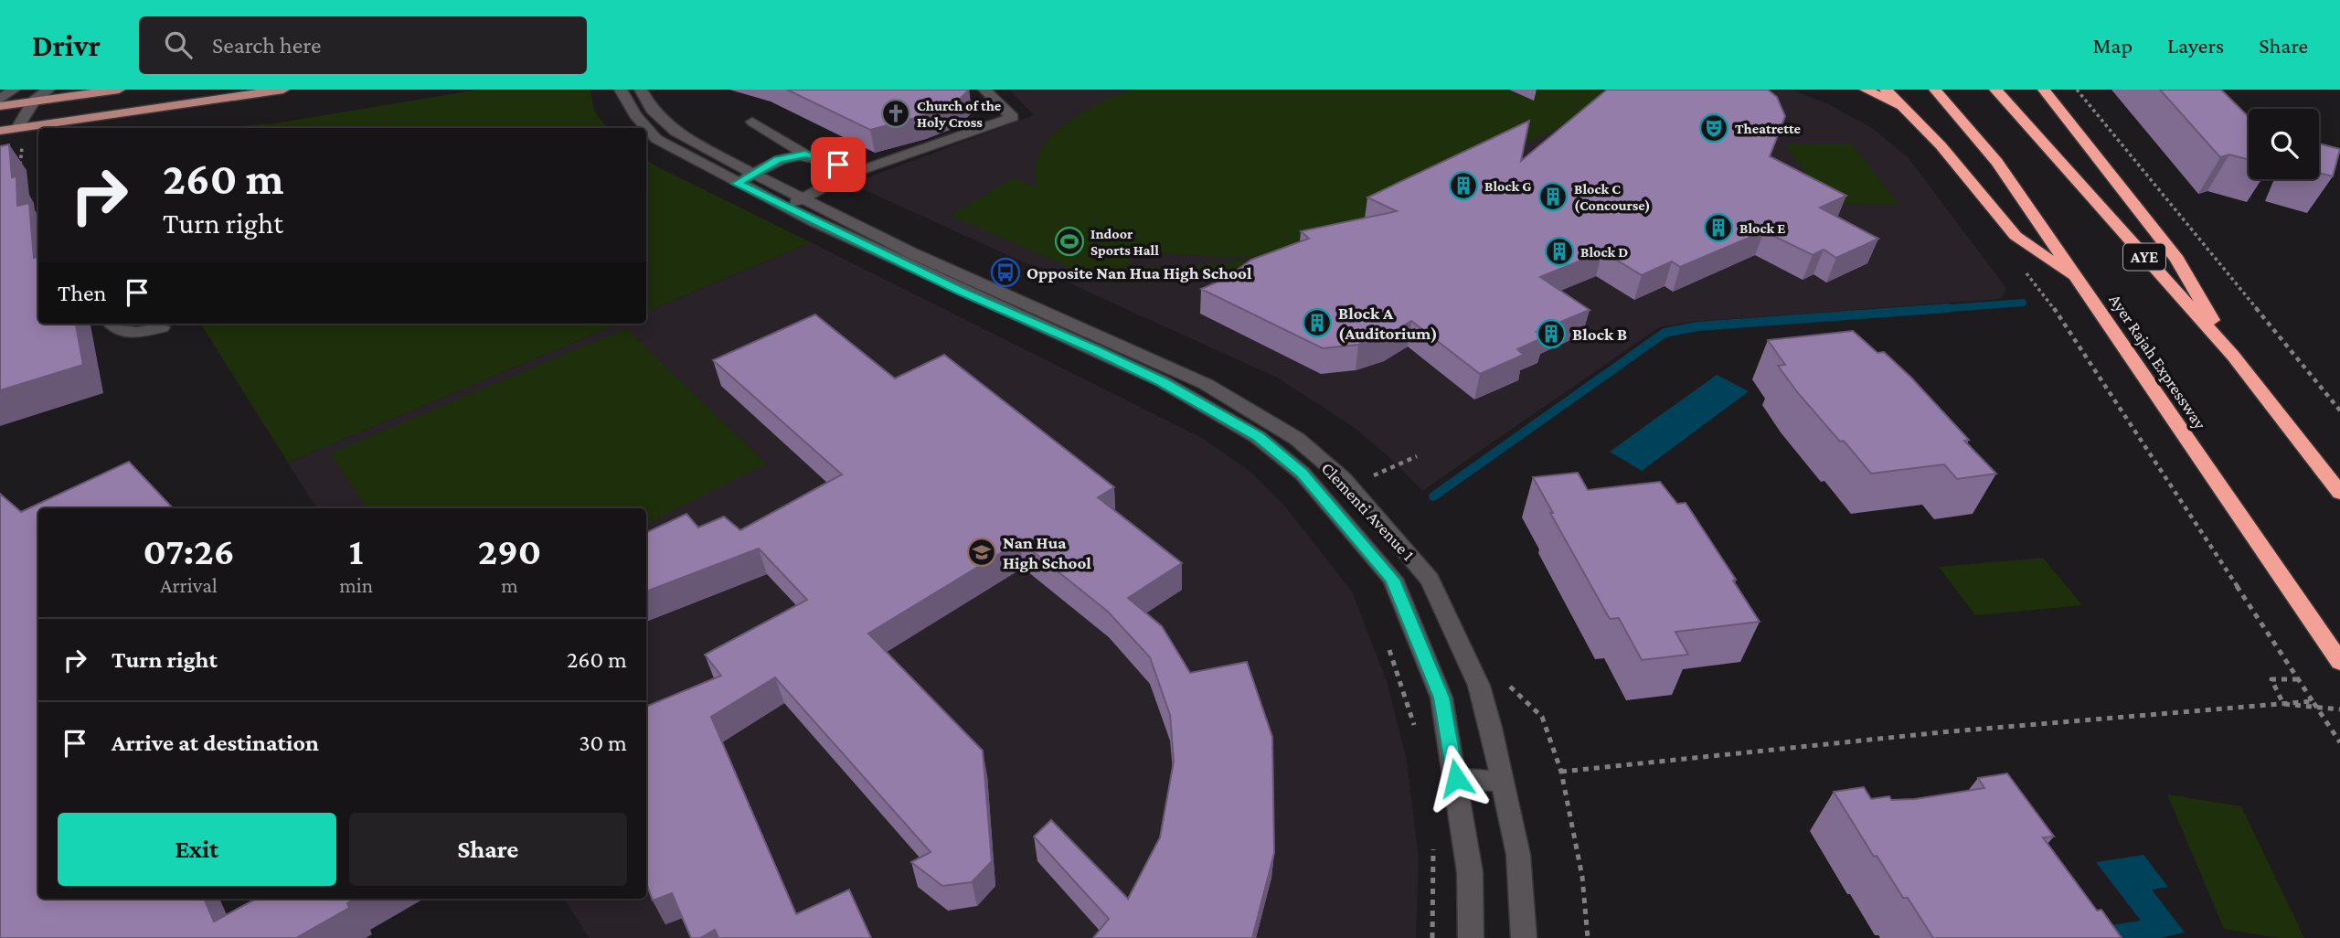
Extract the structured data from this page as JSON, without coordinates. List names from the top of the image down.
{
  "streets": {
    "highway": ["AYE", "Ayer Rajah Expressway"],
    "street": ["Clementi Avenue 1"]
  },
  "places": {
    "church": ["Church of the Holy Cross"],
    "theatre": ["Theatrette"],
    "building": [
      "Block G",
      "Block C (Concourse)",
      "Block E",
      "Block D",
      "Block A (Auditorium)",
      "Block B"
    ],
    "sports": ["Indoor Sports Hall"],
    "bus stop": ["Opposite Nan Hua High School"],
    "school or university": ["Nan Hua High School"]
  },
  "page": {
    "header": "Drivr",
    "search": "Search here",
    "nav": ["Map", "Layers", "Share"],
    "turn": ["260 m", "Turn right"],
    "then": "Then",
    "eta": [
      "07:26",
      "Arrival",
      "1",
      "min",
      "290",
      "m"
    ],
    "list": [
      {
        "name": "Turn right",
        "value": "260 m"
      },
      {
        "name": "Arrive at destination",
        "value": "30 m"
      }
    ],
    "buttons": ["Exit", "Share"]
  }
}
